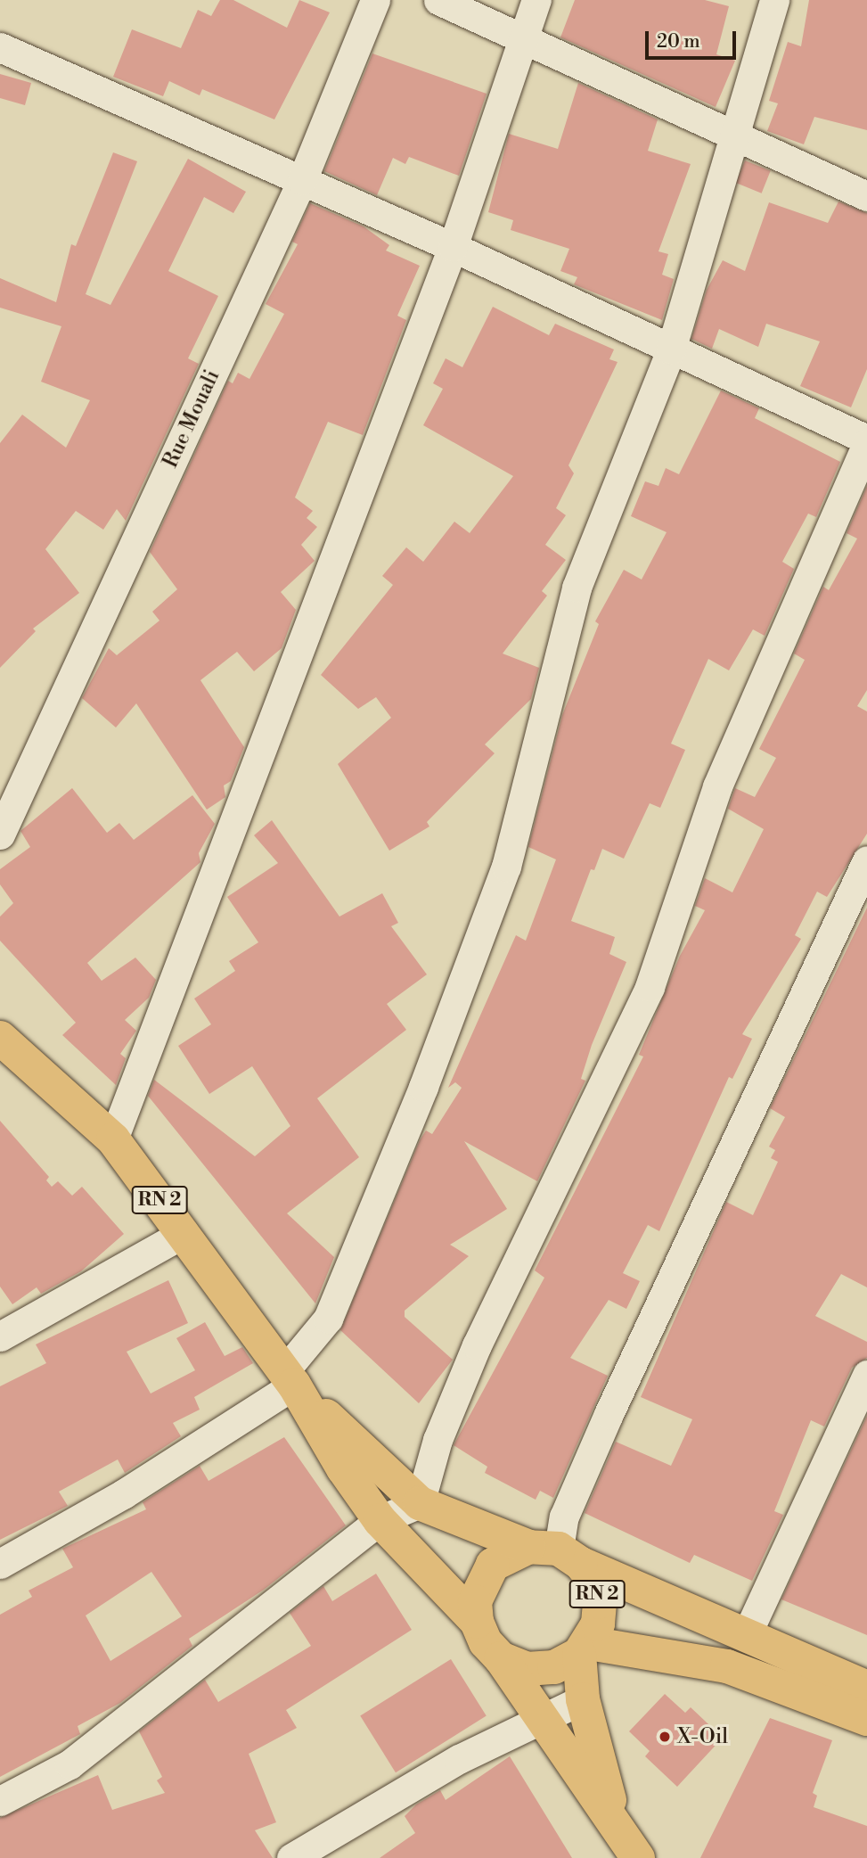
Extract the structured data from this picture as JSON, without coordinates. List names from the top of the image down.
{
  "streets": {
    "main road": ["RN 2"],
    "street": ["Rue Mouali"]
  },
  "places": ["X-Oil"],
  "scale_bar": "20 m"
}
